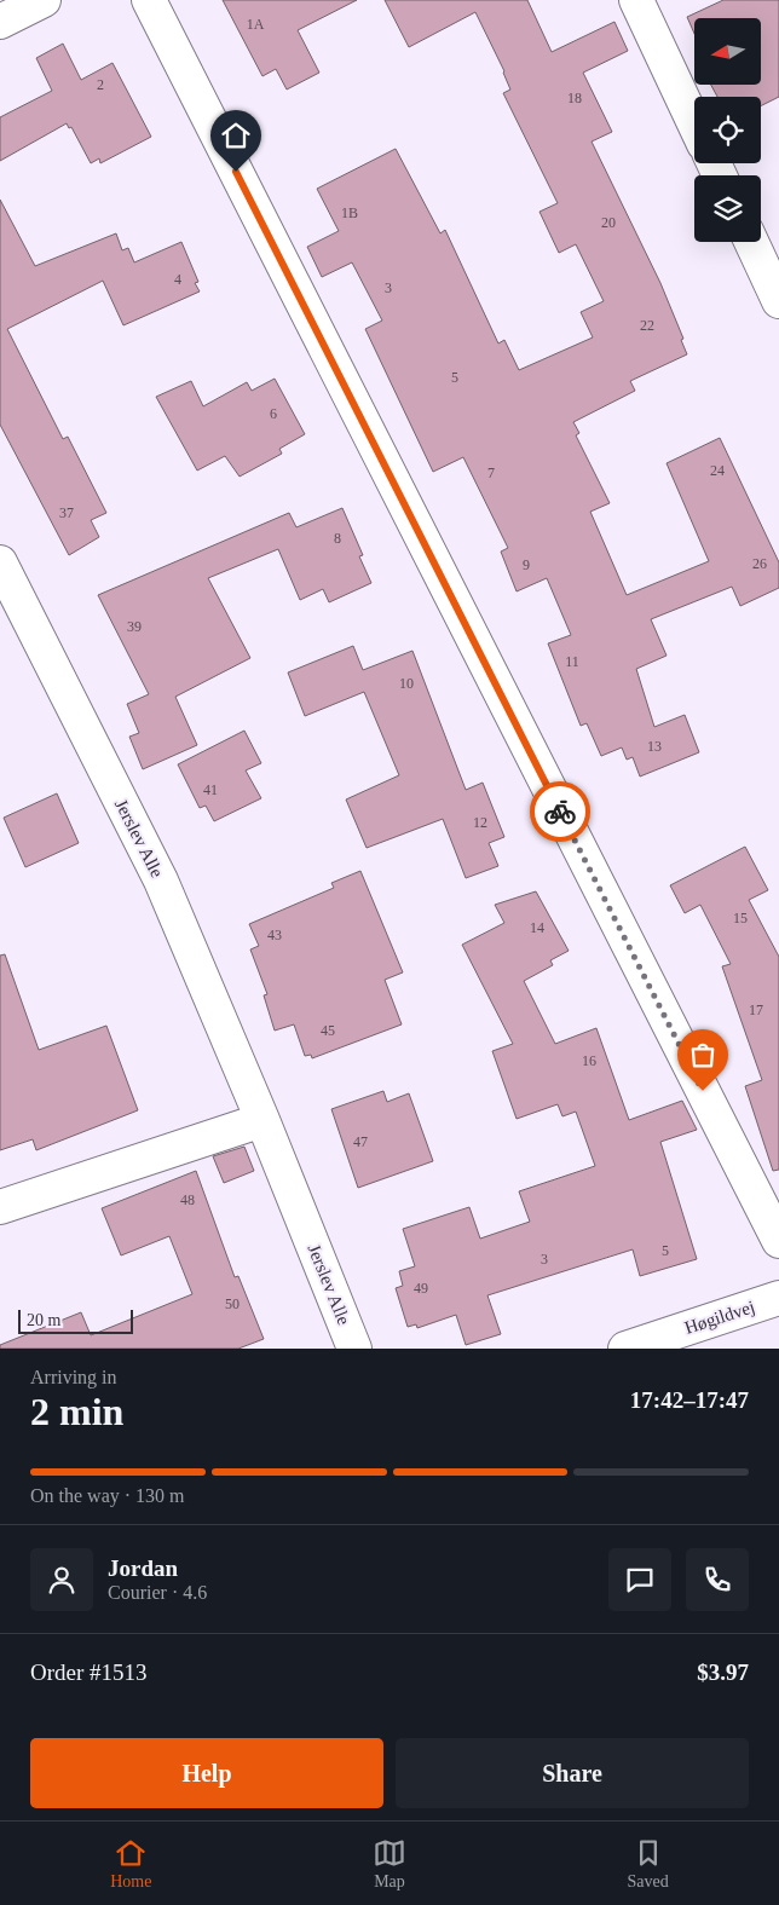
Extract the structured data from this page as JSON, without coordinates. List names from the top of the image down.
{
  "streets": {
    "street": ["Jerslev Alle", "Høgildvej"]
  },
  "house_numbers": [
    "1A",
    "2",
    "18",
    "1B",
    "20",
    "4",
    "3",
    "22",
    "5",
    "6",
    "24",
    "7",
    "37",
    "8",
    "26",
    "9",
    "39",
    "11",
    "10",
    "13",
    "41",
    "12",
    "15",
    "14",
    "43",
    "17",
    "45",
    "16",
    "47",
    "48",
    "5",
    "3",
    "49",
    "50"
  ],
  "scale_bar": "20 m",
  "north": "left",
  "page": {
    "scale": "20 m",
    "heading": ["2 min", "Arriving in", "17:42–17:47"],
    "panel": [
      "Jordan",
      "Courier · 4.6",
      "Order #1513",
      "$3.97"
    ],
    "bar": "On the way · 130 m",
    "buttons": ["Help", "Share"],
    "tabs": ["Home", "Map", "Saved"]
  }
}
